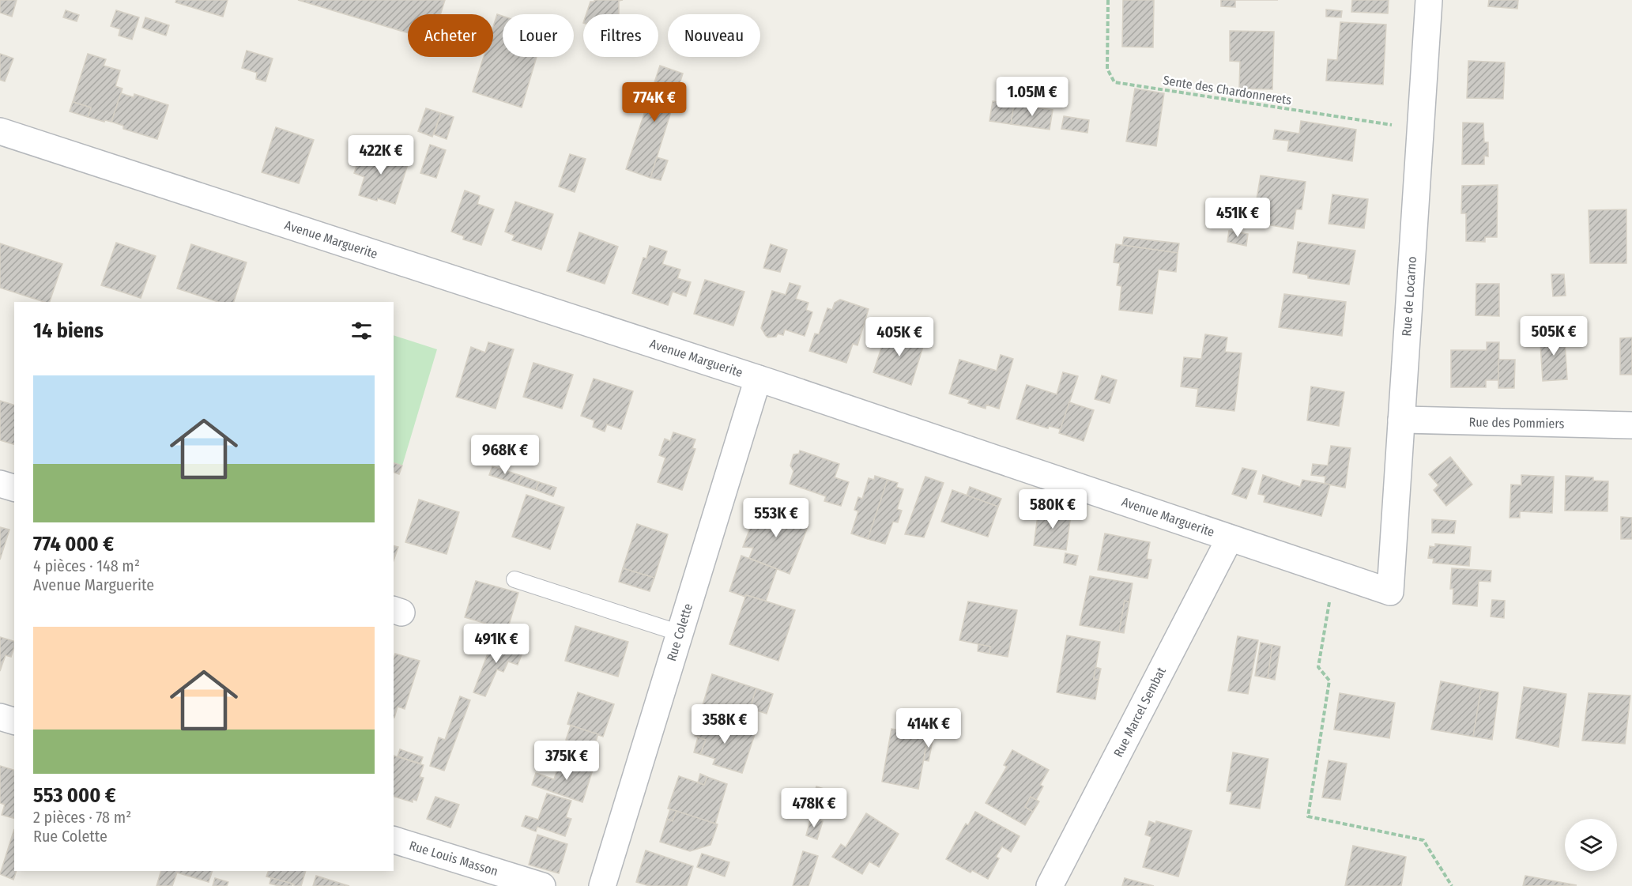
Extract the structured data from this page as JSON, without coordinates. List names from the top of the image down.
{
  "streets": {
    "street": [
      "Avenue Marguerite",
      "Rue de Locarno",
      "Rue des Pommiers",
      "Rue Colette",
      "Rue Marcel Sembat",
      "Rue Louis Masson"
    ],
    "path": ["Sente des Chardonnerets"]
  },
  "crossings": [
    ["Sente des Chardonnerets", "Rue de Locarno"],
    ["Avenue Marguerite", "Rue de Locarno"],
    ["Avenue Marguerite", "Rue Colette"],
    ["Avenue Marguerite", "Rue Marcel Sembat"],
    ["Rue de Locarno", "Rue des Pommiers"]
  ],
  "page": {
    "chip": [
      "Acheter",
      "Louer",
      "Filtres",
      "Nouveau"
    ],
    "price": [
      "1.05M €",
      "774K €",
      "422K €",
      "451K €",
      "505K €",
      "405K €",
      "968K €",
      "580K €",
      "553K €",
      "491K €",
      "358K €",
      "414K €",
      "375K €",
      "478K €"
    ],
    "heading": "14 biens",
    "list": [
      {
        "name": "774 000 €",
        "note": "4 pièces · 148 m² · Avenue Marguerite"
      },
      {
        "name": "553 000 €",
        "note": "2 pièces · 78 m² · Rue Colette"
      }
    ]
  }
}
